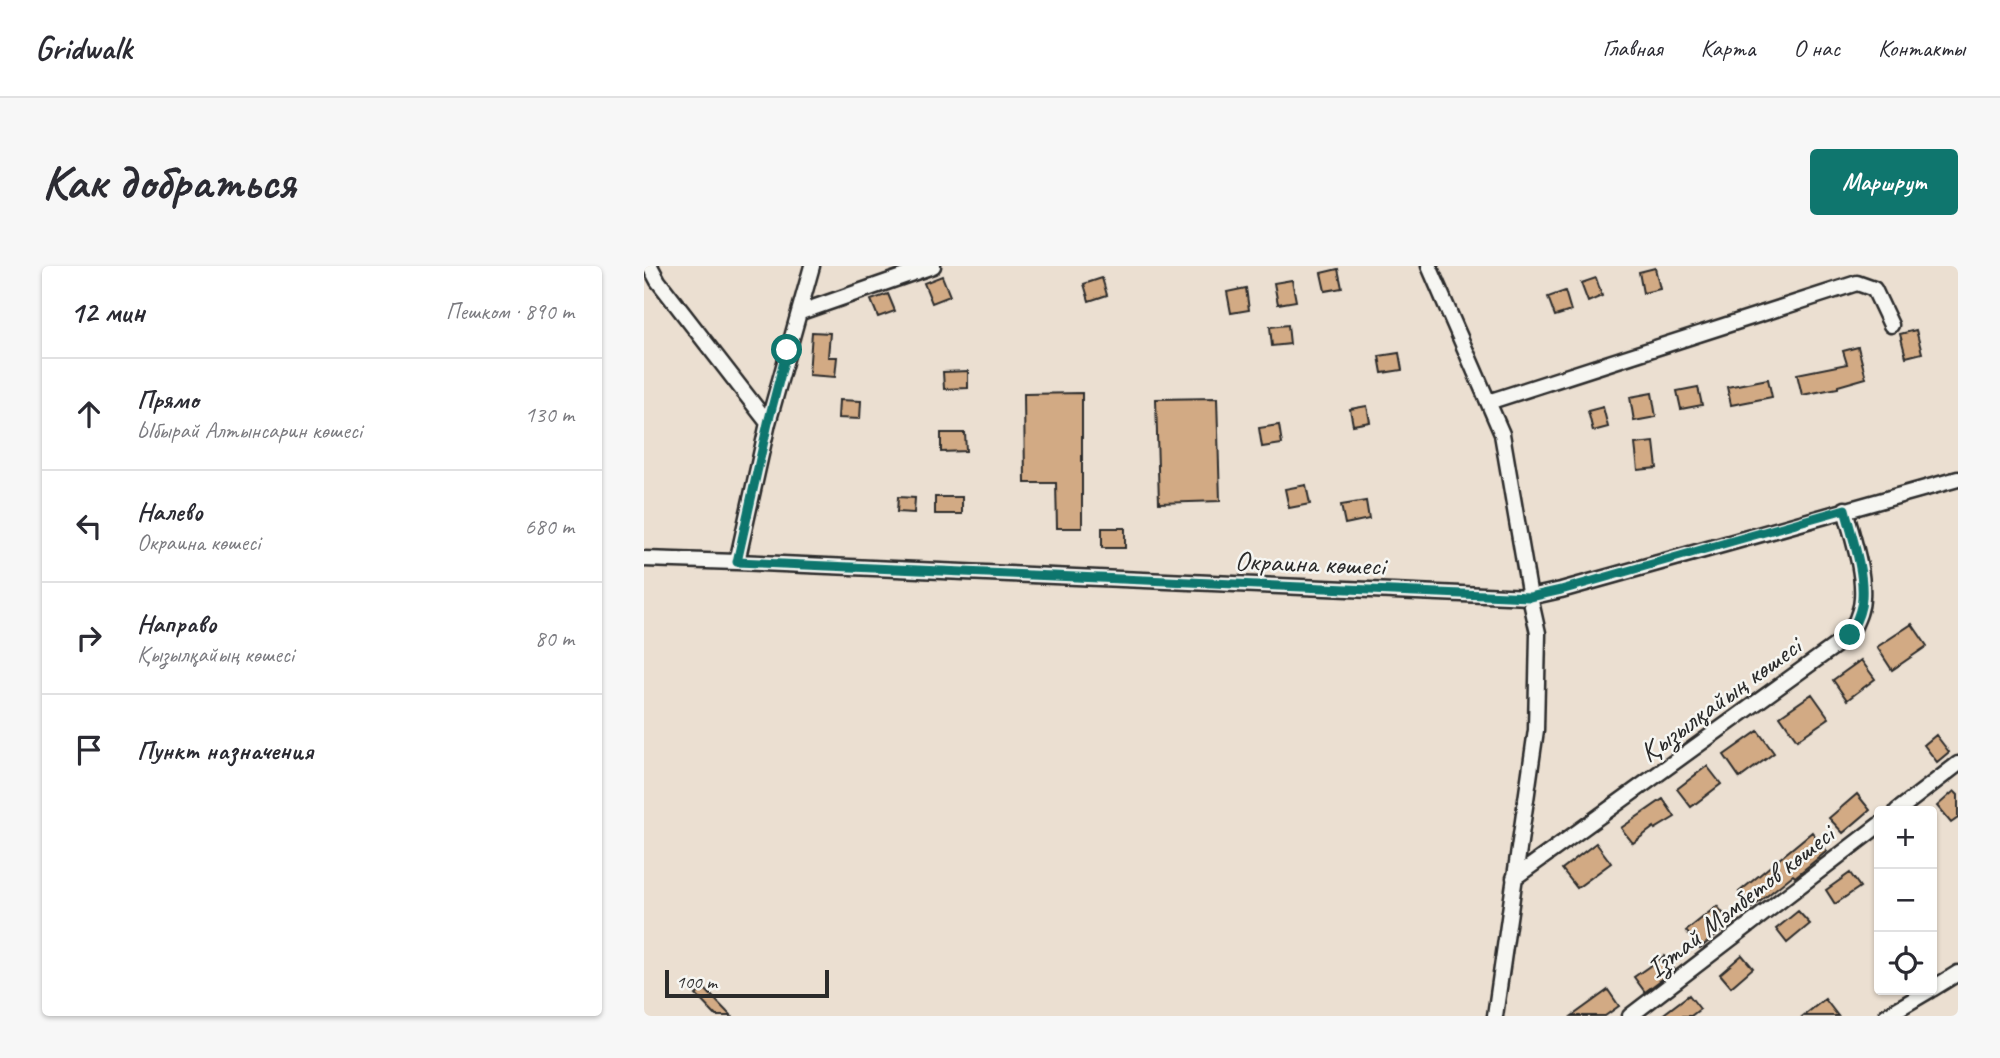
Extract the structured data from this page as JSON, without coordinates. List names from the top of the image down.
{
  "streets": {
    "street": ["Окраина көшесі", "Қызылқайың көшесі", "Ізтай Мәмбетов көшесі"]
  },
  "crossings": [
    ["Окраина көшесі", "Қызылқайың көшесі"]
  ],
  "scale_bar": "100 m",
  "page": {
    "header": "Gridwalk",
    "nav": [
      "Главная",
      "Карта",
      "О нас",
      "Контакты"
    ],
    "buttons": "Маршрут",
    "title": "Как добраться",
    "heading": ["12 мин", "Пешком · 890 m"],
    "list": [
      ["Прямо", "Ыбырай Алтынсарин көшесі", "130 m"],
      ["Налево", "Окраина көшесі", "680 m"],
      ["Направо", "Қызылқайың көшесі", "80 m"],
      "Пункт назначения"
    ],
    "map_buttons": ["+", "−"],
    "scale": "100 m"
  }
}
